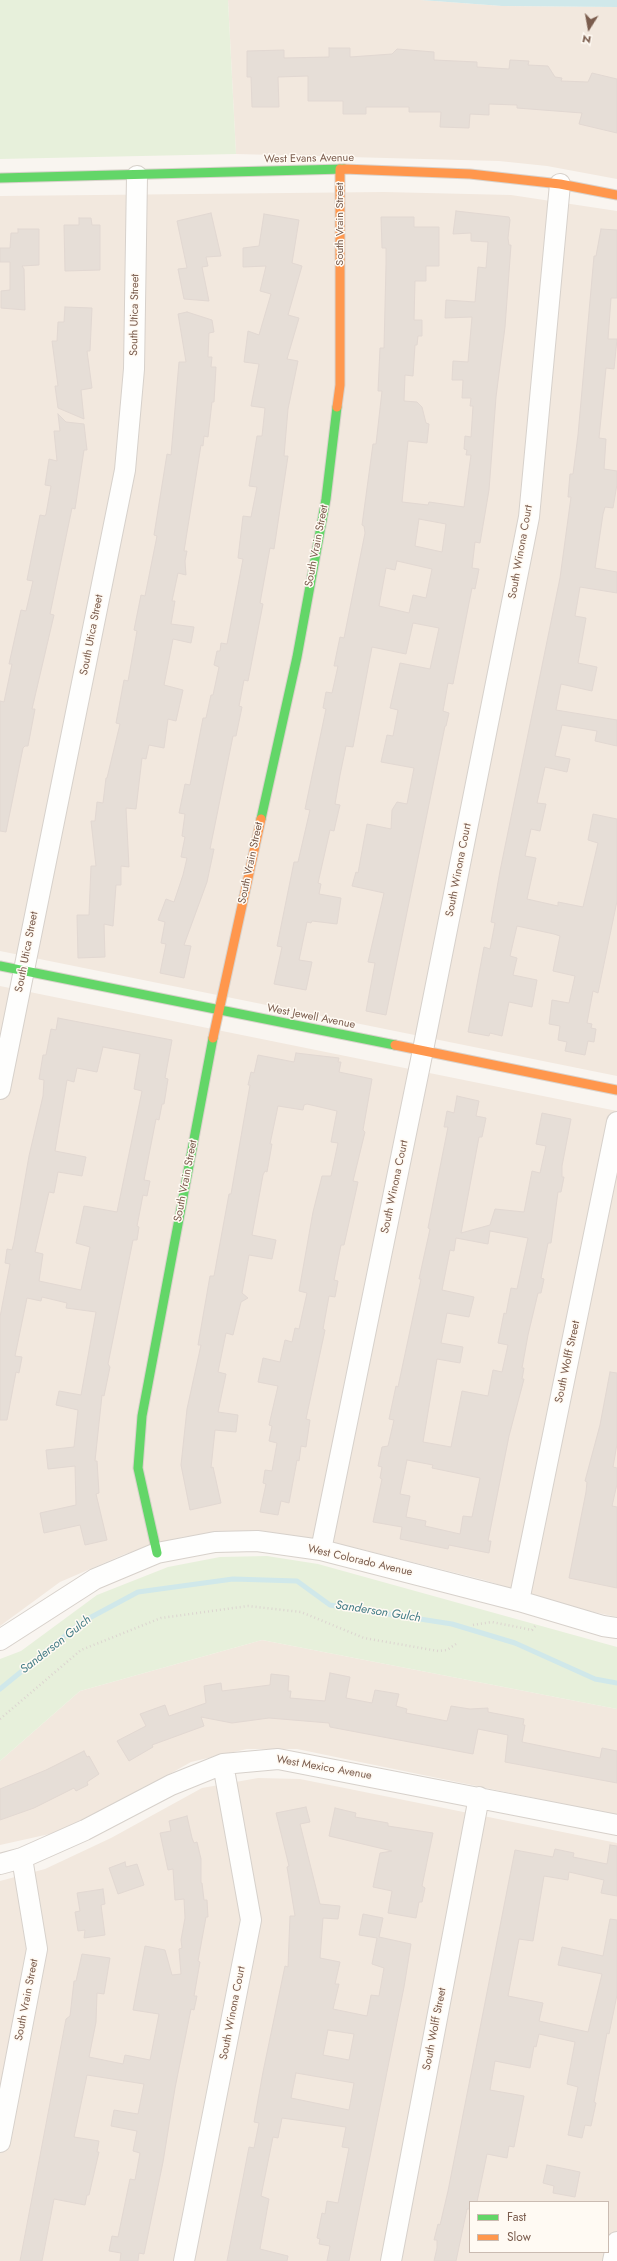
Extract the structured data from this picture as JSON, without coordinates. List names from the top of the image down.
{
  "streets": {
    "street": [
      "West Evans Avenue",
      "South Vrain Street",
      "South Utica Street",
      "South Winona Court",
      "West Jewell Avenue",
      "South Wolff Street",
      "West Colorado Avenue",
      "West Mexico Avenue"
    ]
  },
  "crossings": [
    ["West Evans Avenue", "South Vrain Street"],
    ["West Evans Avenue", "South Utica Street"],
    ["West Evans Avenue", "South Winona Court"],
    ["South Vrain Street", "West Jewell Avenue"],
    ["South Vrain Street", "West Colorado Avenue"],
    ["South Vrain Street", "West Mexico Avenue"],
    ["South Utica Street", "West Jewell Avenue"],
    ["South Winona Court", "West Jewell Avenue"],
    ["South Winona Court", "West Colorado Avenue"],
    ["South Winona Court", "West Mexico Avenue"],
    ["South Wolff Street", "West Colorado Avenue"],
    ["South Wolff Street", "West Mexico Avenue"]
  ],
  "water": ["Sanderson Gulch"],
  "legend": ["Fast", "Slow"],
  "north": "bottom"
}
